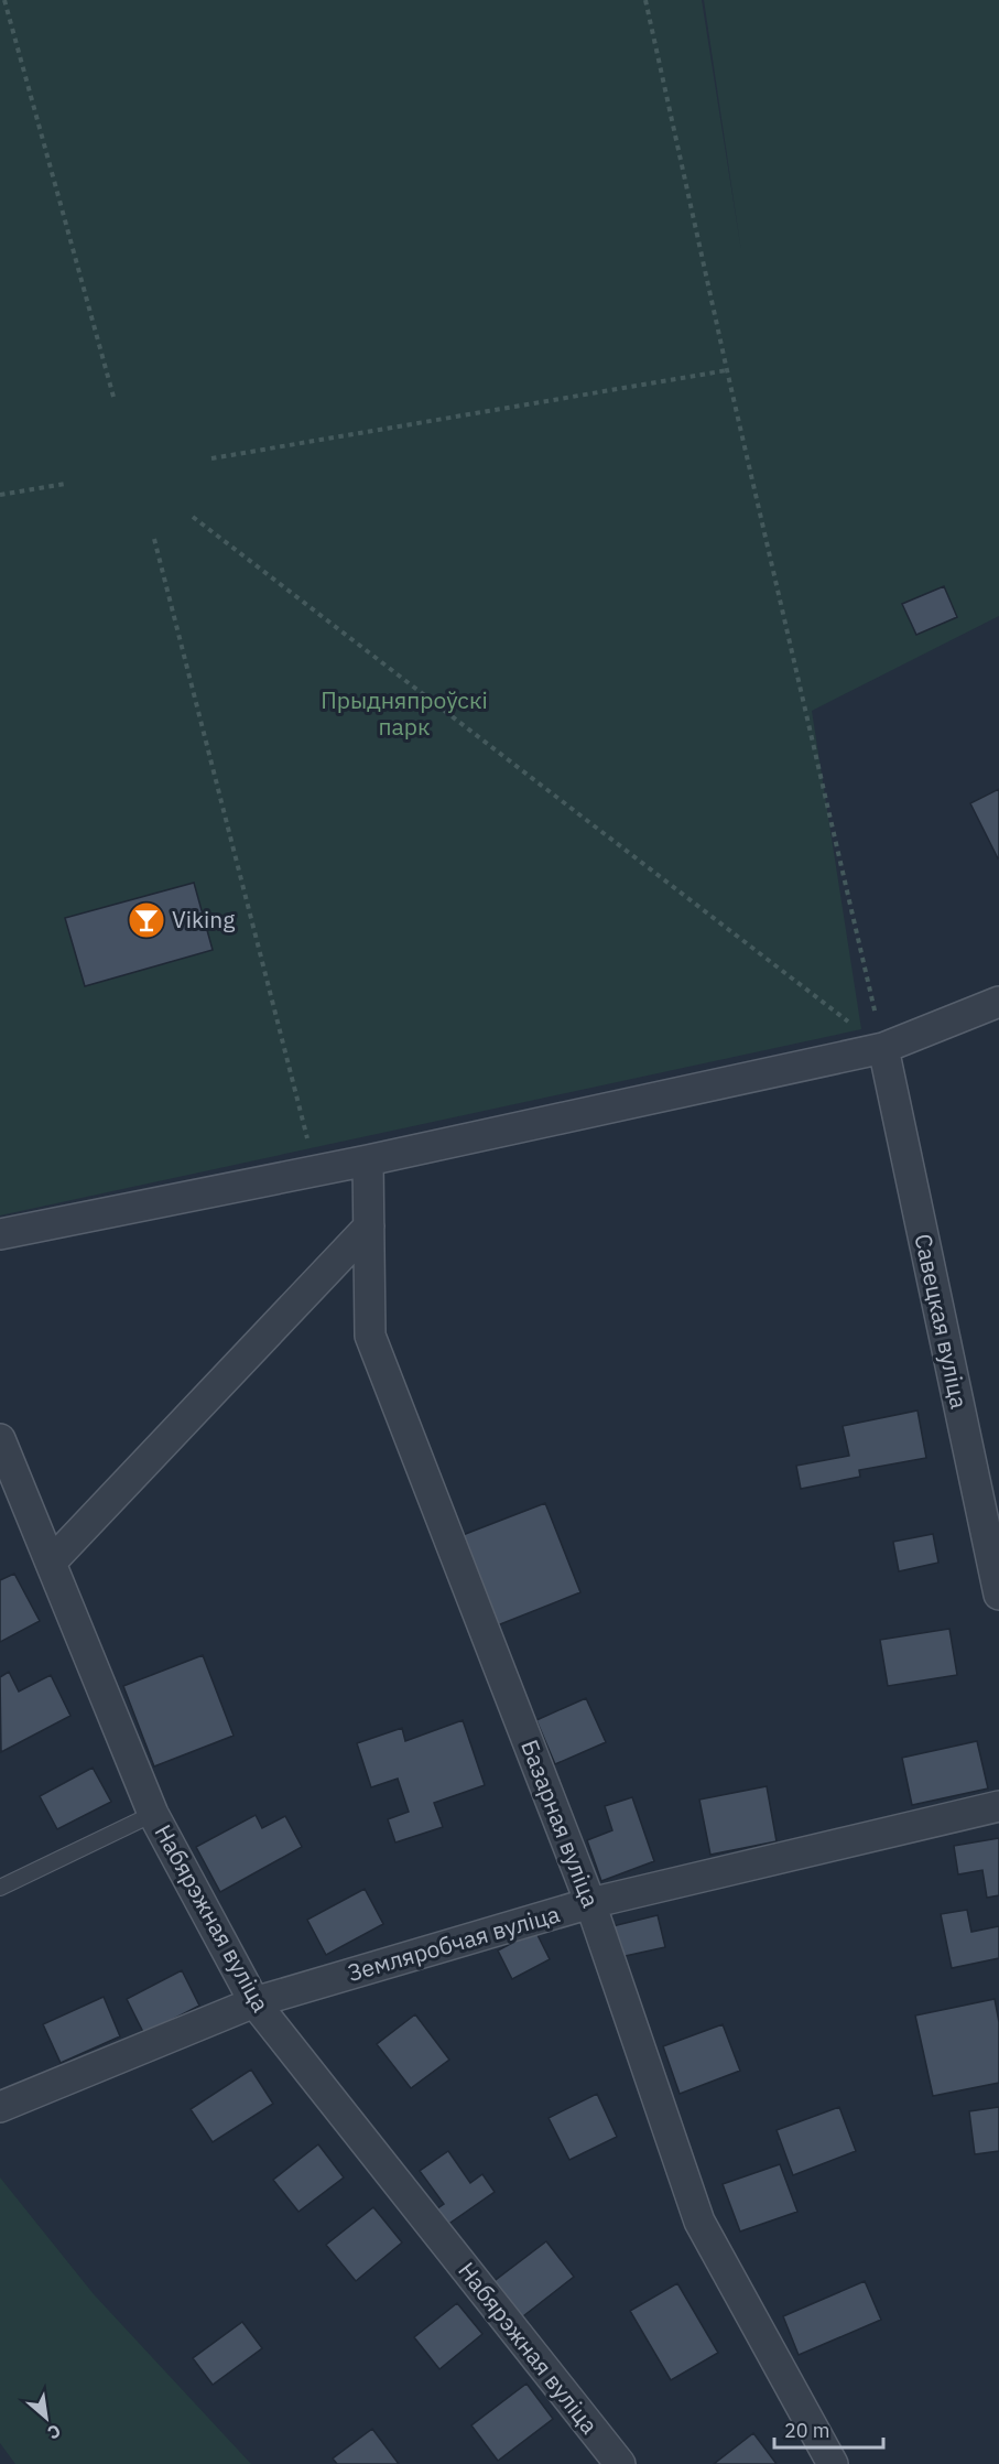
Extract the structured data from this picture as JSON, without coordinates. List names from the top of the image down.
{
  "streets": {
    "street": [
      "Савецкая вуліца",
      "Базарная вуліца",
      "Набярэжная вуліца",
      "Земляробчая вуліца"
    ]
  },
  "crossings": [
    ["Базарная вуліца", "Земляробчая вуліца"],
    ["Набярэжная вуліца", "Земляробчая вуліца"]
  ],
  "parks": ["Прыдняпроўскі парк"],
  "places": {
    "bar": ["Viking"]
  },
  "scale_bar": "20 m",
  "north": "bottom right"
}
